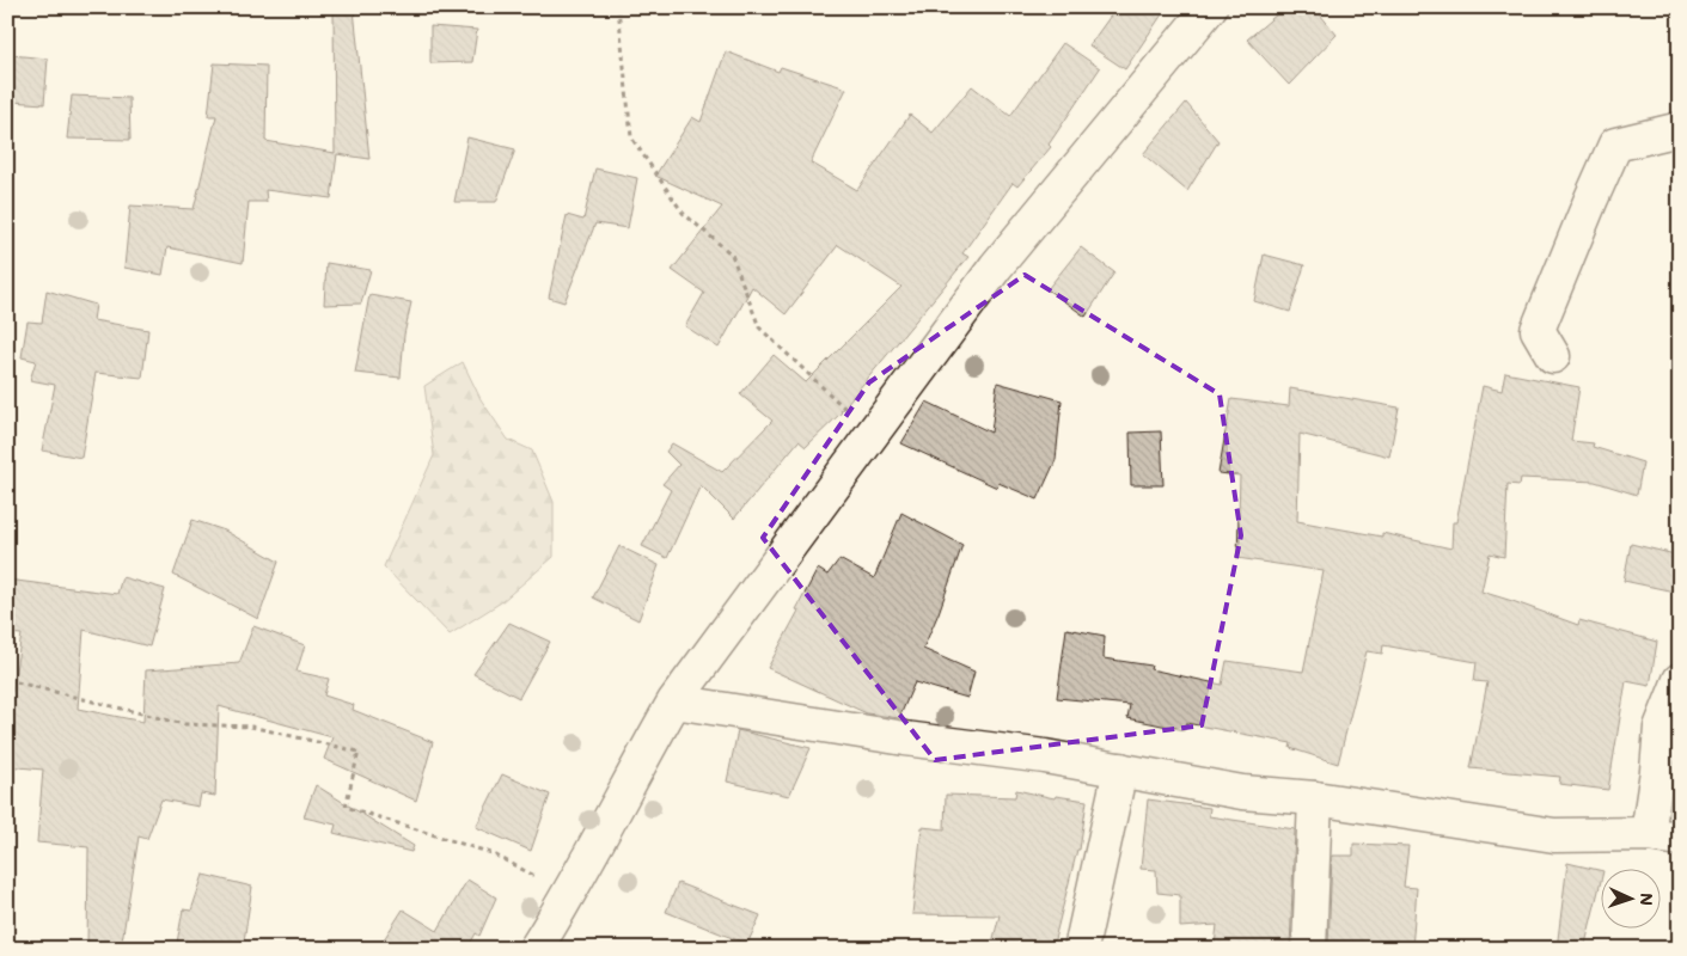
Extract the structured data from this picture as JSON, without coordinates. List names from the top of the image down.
{
  "north": "right"
}
